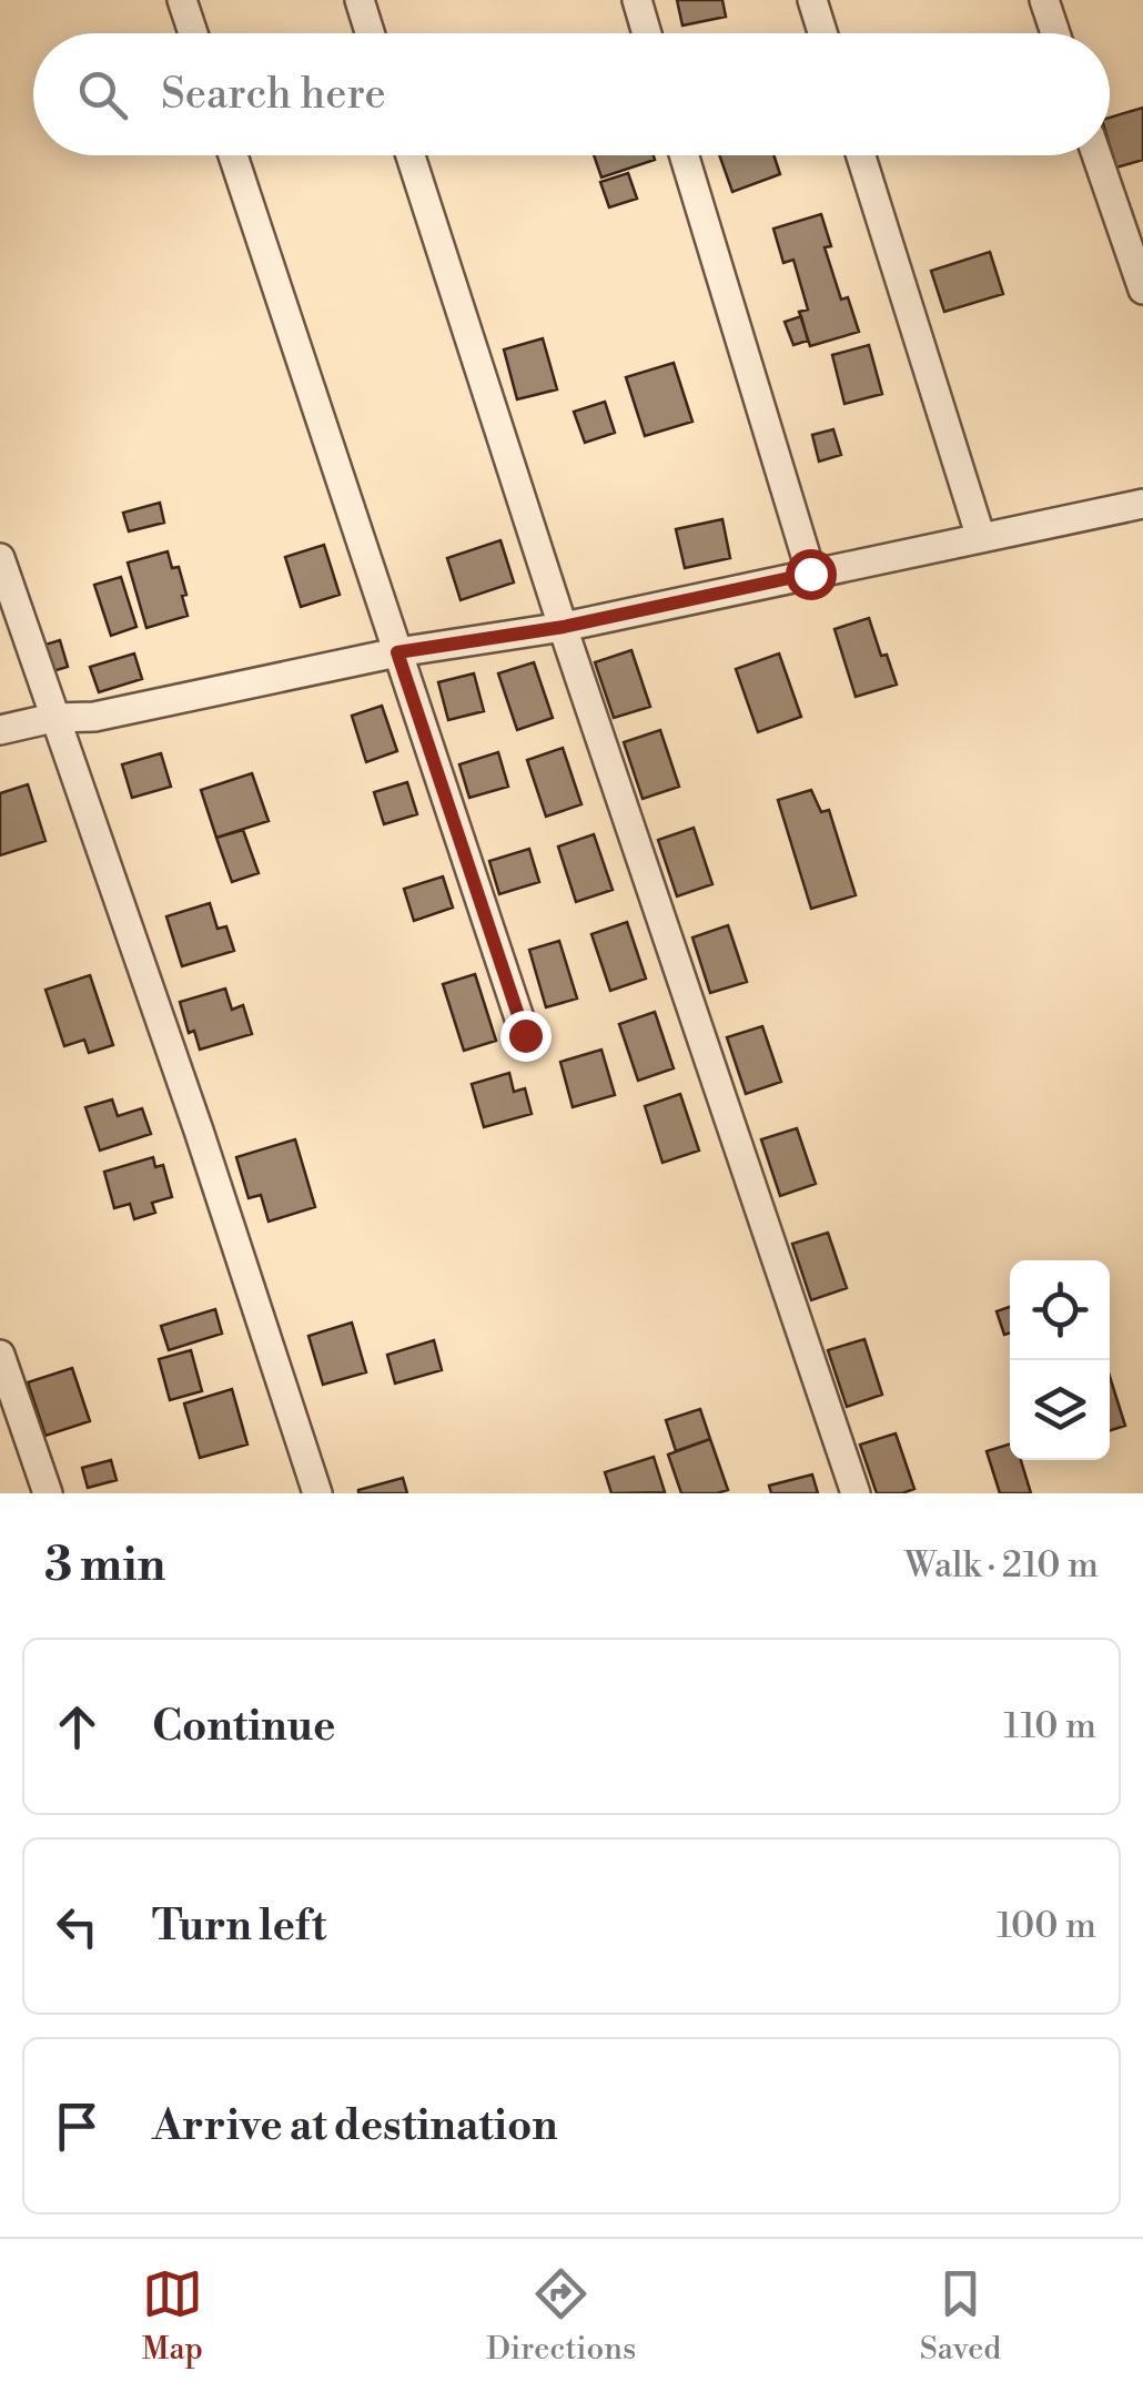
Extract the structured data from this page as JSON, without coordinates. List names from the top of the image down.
{
  "page": {
    "search": "Search here",
    "heading": ["3 min", "Walk · 210 m"],
    "list": [
      ["Continue", "110 m"],
      ["Turn left", "100 m"],
      "Arrive at destination"
    ],
    "nav": ["Map", "Directions", "Saved"]
  }
}
